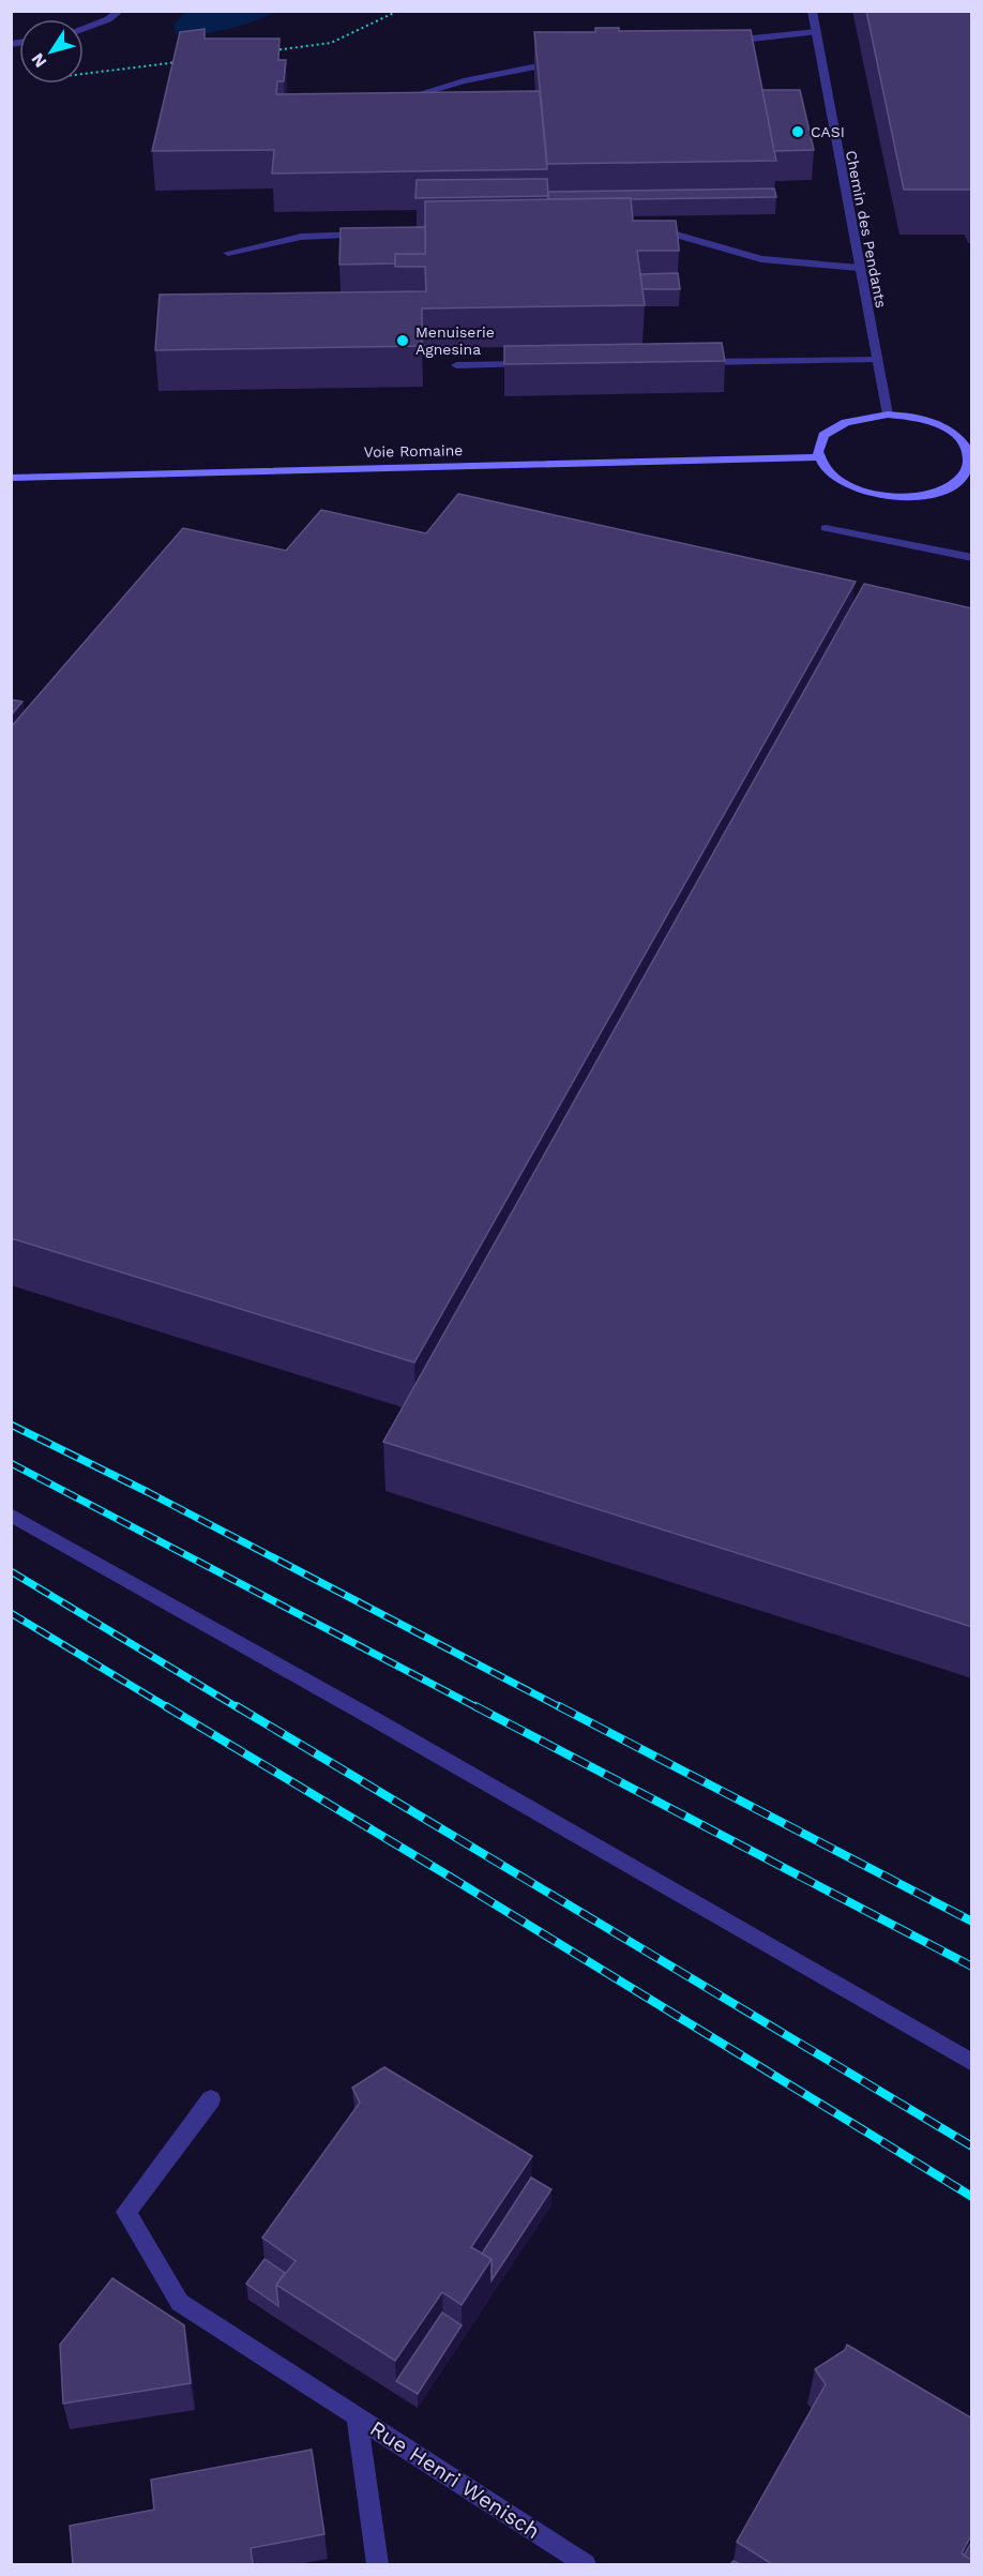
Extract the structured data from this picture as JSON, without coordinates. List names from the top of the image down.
{
  "streets": {
    "main road": ["Voie Romaine"],
    "street": ["Chemin des Pendants", "Rue Henri Wenisch"]
  },
  "places": ["CASI", "Menuiserie Agnesina"],
  "north": "bottom left"
}
